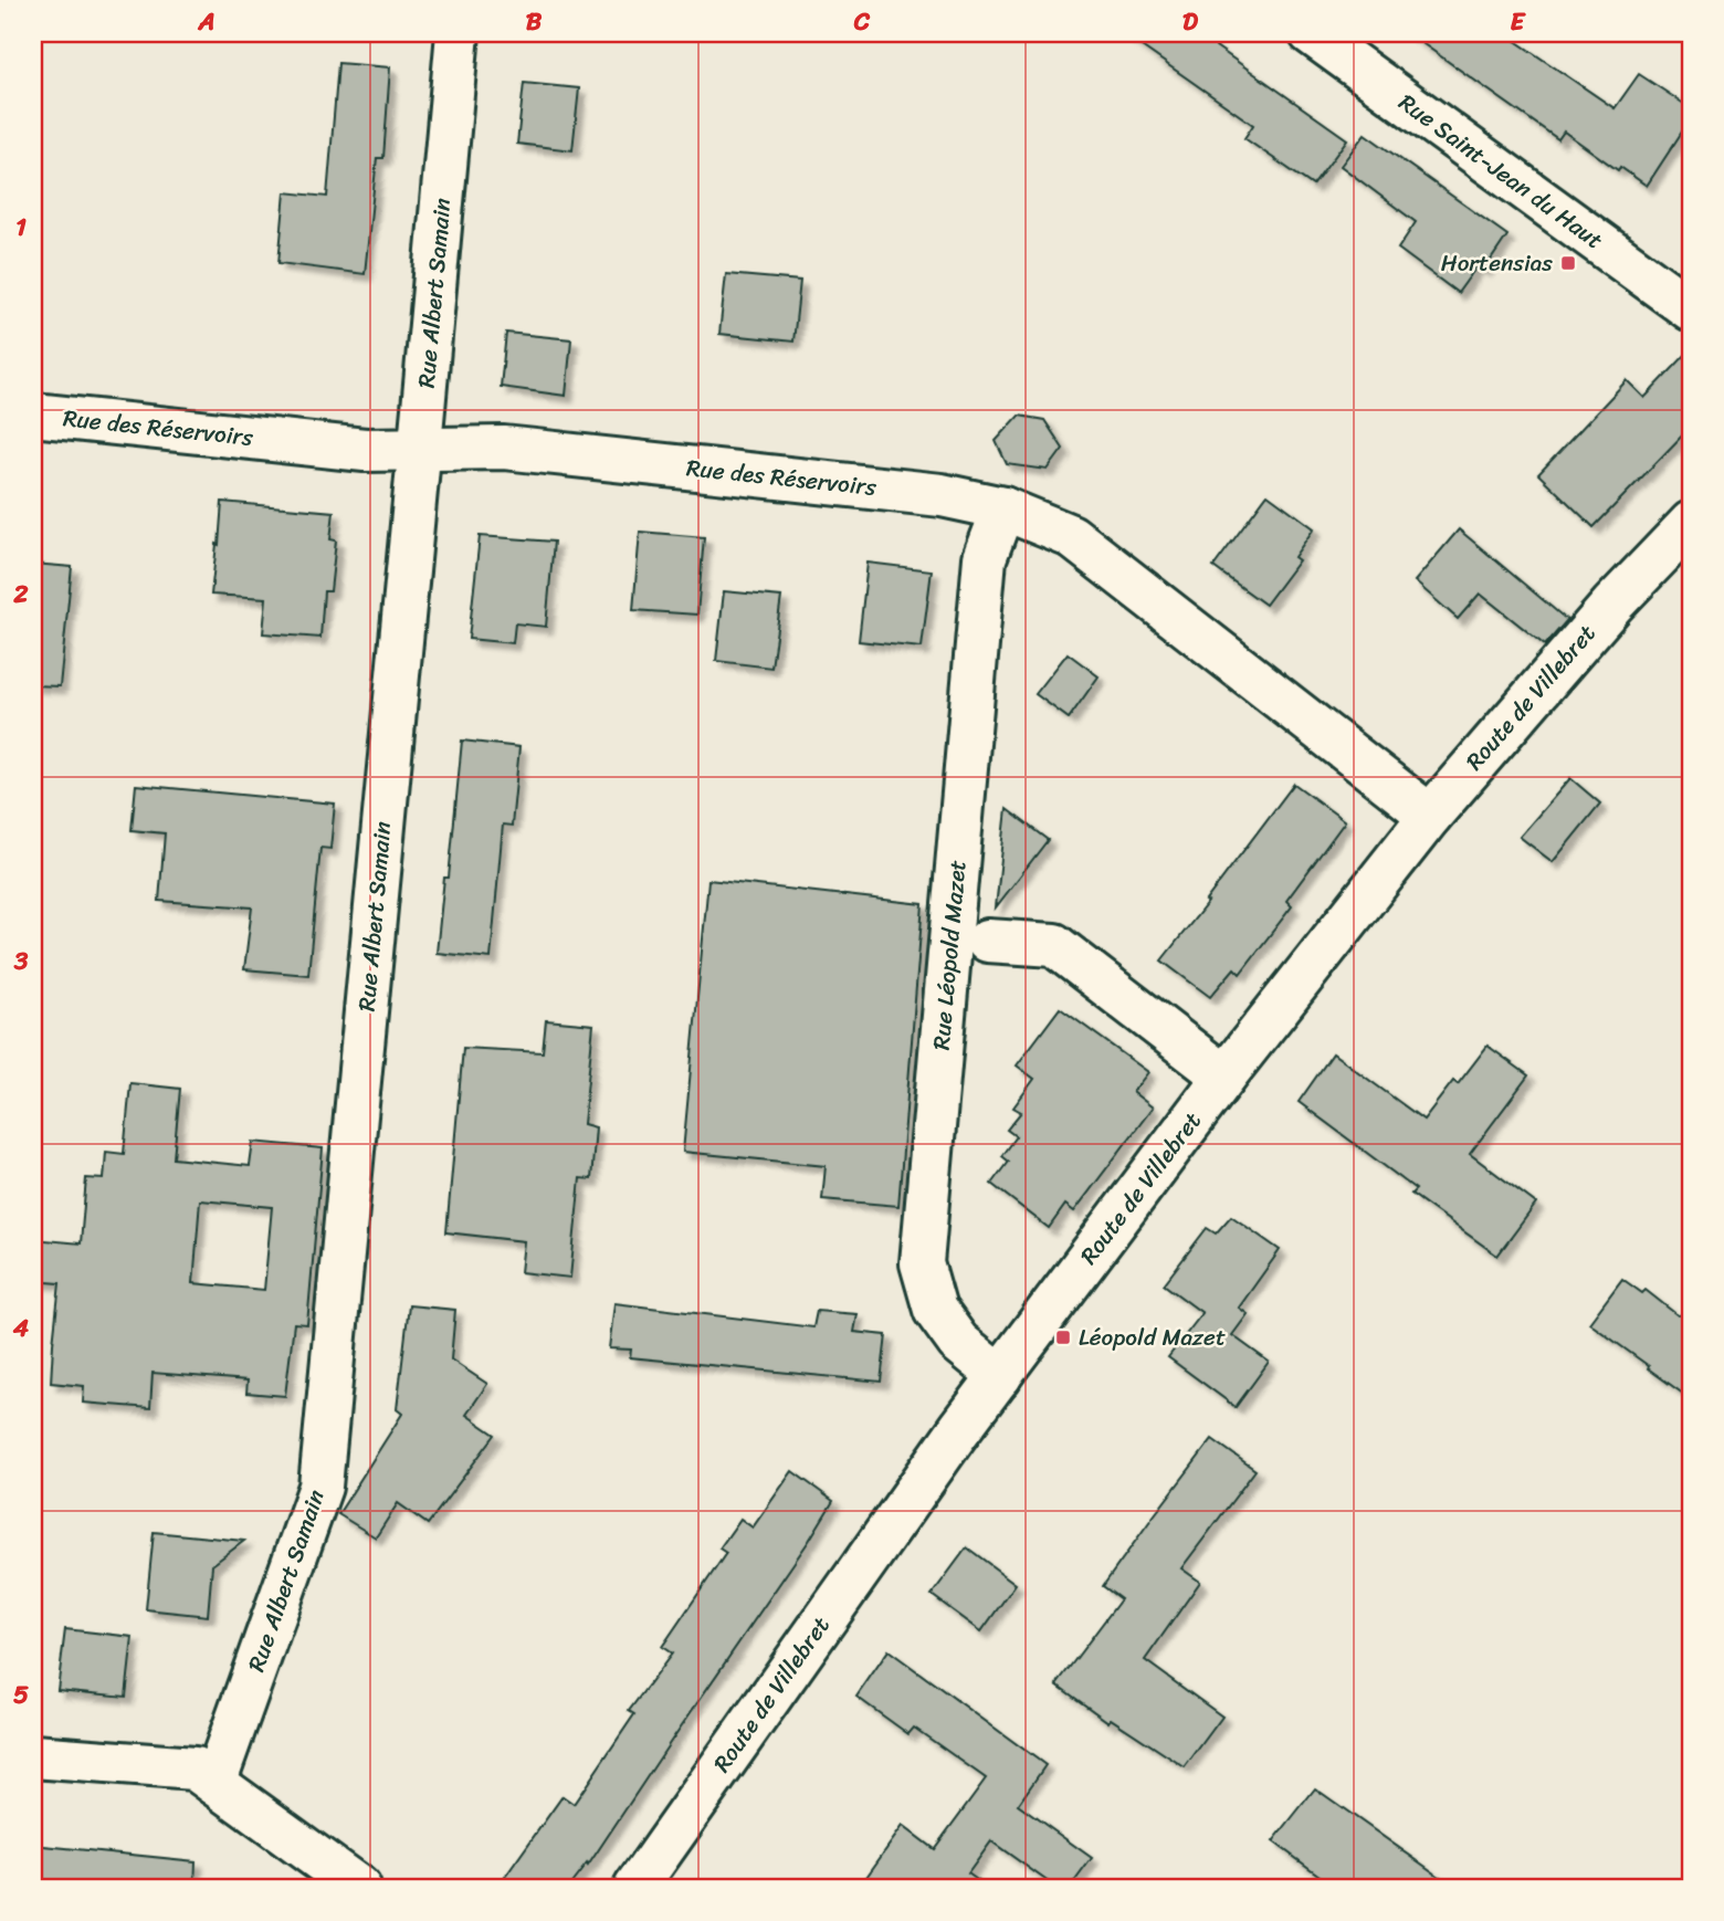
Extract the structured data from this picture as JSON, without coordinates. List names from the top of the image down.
{
  "streets": {
    "street": [
      "Rue Saint-Jean du Haut",
      "Rue Albert Samain",
      "Rue des Réservoirs",
      "Route de Villebret",
      "Rue Léopold Mazet"
    ]
  },
  "crossings": [
    ["Rue Albert Samain", "Rue des Réservoirs"],
    ["Rue des Réservoirs", "Route de Villebret"],
    ["Rue des Réservoirs", "Rue Léopold Mazet"],
    ["Route de Villebret", "Rue Léopold Mazet"]
  ],
  "places": {
    "transit": ["Hortensias", "Léopold Mazet"]
  },
  "grid": {
    "columns": [
      "A",
      "B",
      "C",
      "D",
      "E"
    ],
    "rows": [
      "1",
      "2",
      "3",
      "4",
      "5"
    ]
  }
}
